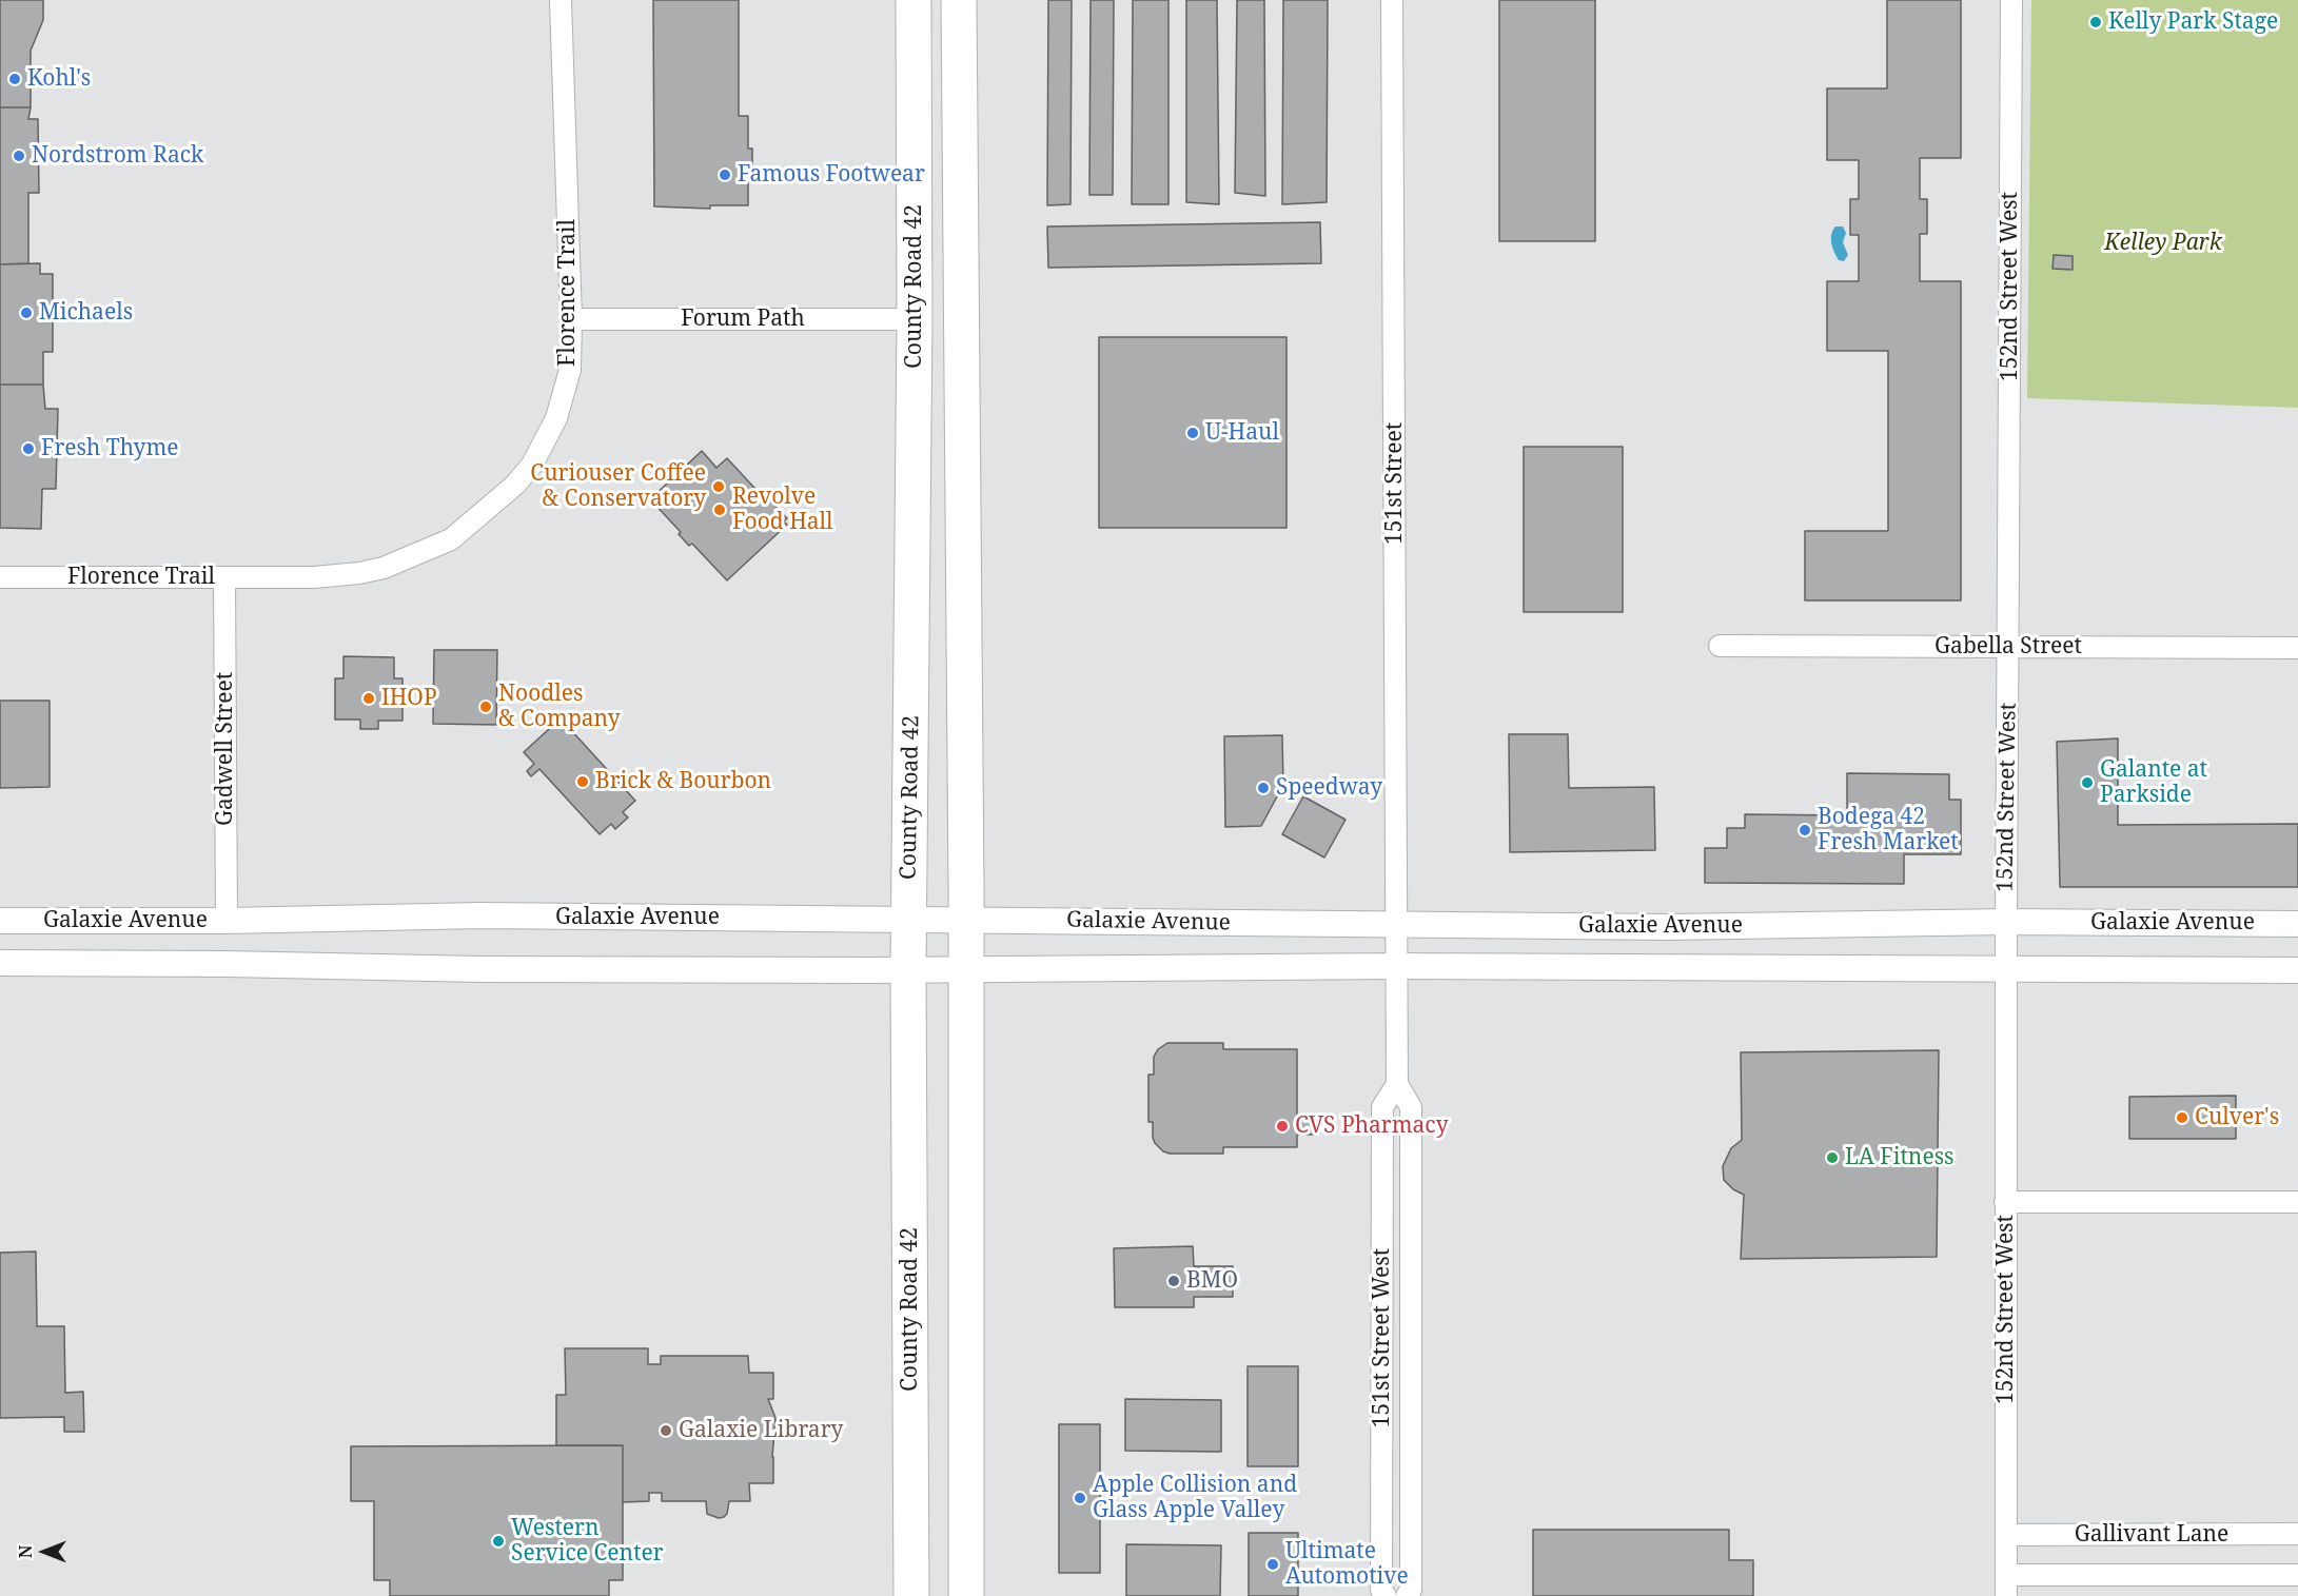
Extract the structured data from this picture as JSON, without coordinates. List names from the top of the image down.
{
  "streets": {
    "highway": ["County Road 42"],
    "street": [
      "152nd Street West",
      "Florence Trail",
      "Forum Path",
      "151st Street",
      "Gabella Street",
      "Gadwell Street",
      "Galaxie Avenue",
      "151st Street West",
      "Gallivant Lane"
    ]
  },
  "crossings": [
    ["County Road 42", "Forum Path"],
    ["County Road 42", "Galaxie Avenue"],
    ["152nd Street West", "Gabella Street"],
    ["152nd Street West", "Galaxie Avenue"],
    ["152nd Street West", "Gallivant Lane"],
    ["Florence Trail", "Forum Path"],
    ["Florence Trail", "Gadwell Street"],
    ["151st Street", "Galaxie Avenue"],
    ["151st Street", "151st Street West"],
    ["Gadwell Street", "Galaxie Avenue"],
    ["Galaxie Avenue", "151st Street West"]
  ],
  "parks": ["Kelley Park"],
  "places": [
    "Kelly Park Stage",
    "Kohl's",
    "Nordstrom Rack",
    "Famous Footwear",
    "Michaels",
    "U-Haul",
    "Fresh Thyme",
    "Curiouser Coffee & Conservatory",
    "Revolve Food Hall",
    "IHOP",
    "Noodles & Company",
    "Brick & Bourbon",
    "Galante at Parkside",
    "Speedway",
    "Bodega 42 Fresh Market",
    "Culver's",
    "CVS Pharmacy",
    "LA Fitness",
    "BMO",
    "Galaxie Library",
    "Apple Collision and Glass Apple Valley",
    "Western Service Center",
    "Ultimate Automotive"
  ],
  "north": "left"
}
